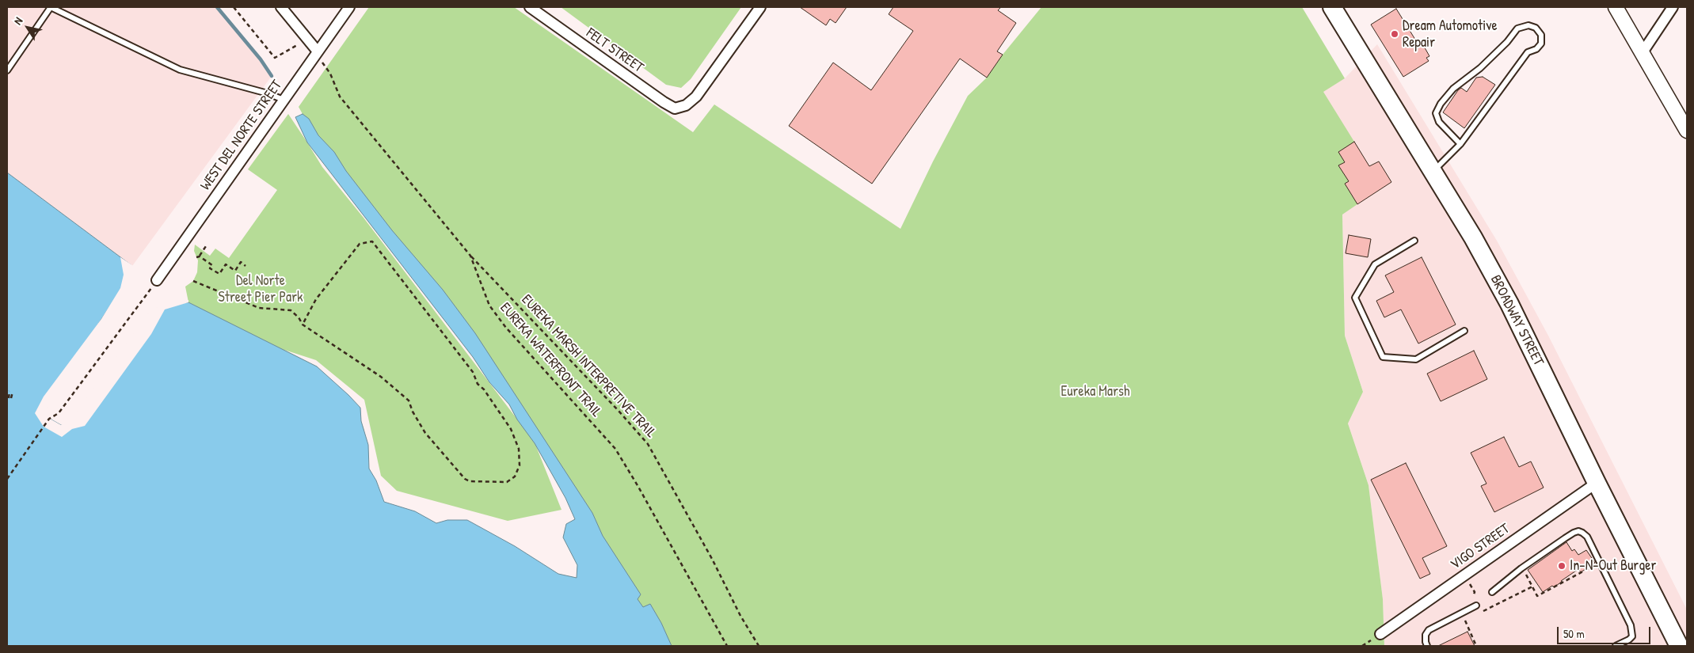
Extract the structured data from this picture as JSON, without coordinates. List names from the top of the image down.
{
  "streets": {
    "highway": ["BROADWAY STREET"],
    "street": ["FELT STREET", "WEST DEL NORTE STREET", "VIGO STREET"],
    "path": ["EUREKA WATERFRONT TRAIL", "EUREKA MARSH INTERPRETIVE TRAIL"]
  },
  "crossings": [
    ["WEST DEL NORTE STREET", "EUREKA WATERFRONT TRAIL"],
    ["BROADWAY STREET", "VIGO STREET"],
    ["EUREKA WATERFRONT TRAIL", "EUREKA MARSH INTERPRETIVE TRAIL"]
  ],
  "parks": ["Del Norte Street Pier Park", "Eureka Marsh"],
  "places": ["Dream Automotive Repair", "In-N-Out Burger"],
  "scale_bar": "50 m",
  "north": "top left"
}
